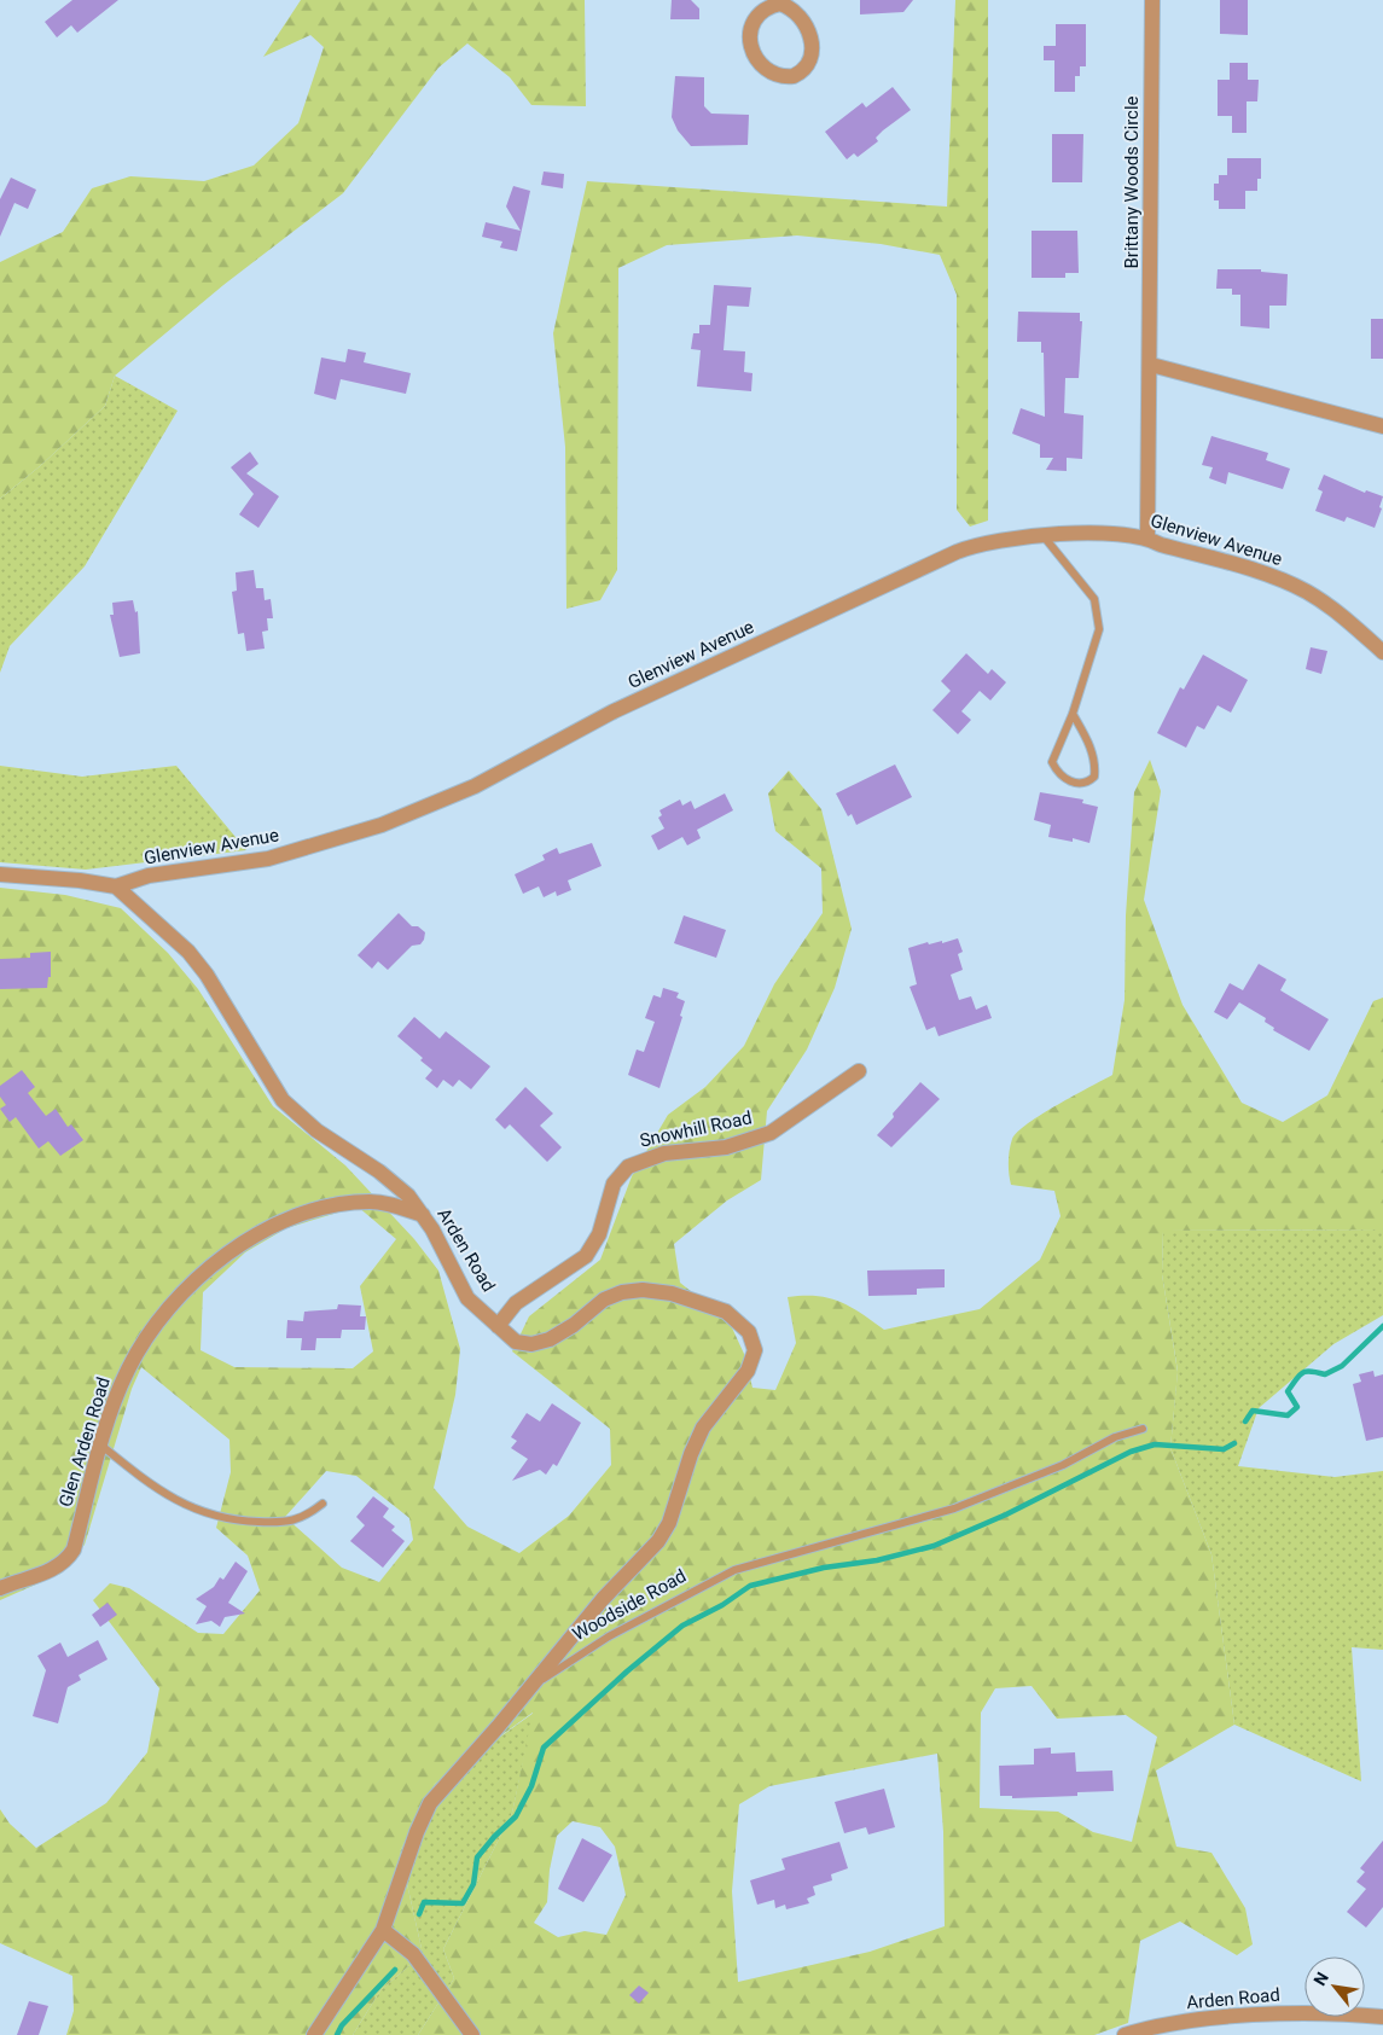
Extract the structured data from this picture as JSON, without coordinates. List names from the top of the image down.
{
  "streets": {
    "street": [
      "Brittany Woods Circle",
      "Glenview Avenue",
      "Snowhill Road",
      "Arden Road",
      "Glen Arden Road",
      "Woodside Road"
    ]
  },
  "crossings": [
    ["Brittany Woods Circle", "Glenview Avenue"],
    ["Glenview Avenue", "Arden Road"],
    ["Snowhill Road", "Arden Road"],
    ["Arden Road", "Glen Arden Road"],
    ["Arden Road", "Woodside Road"]
  ],
  "north": "top left"
}
